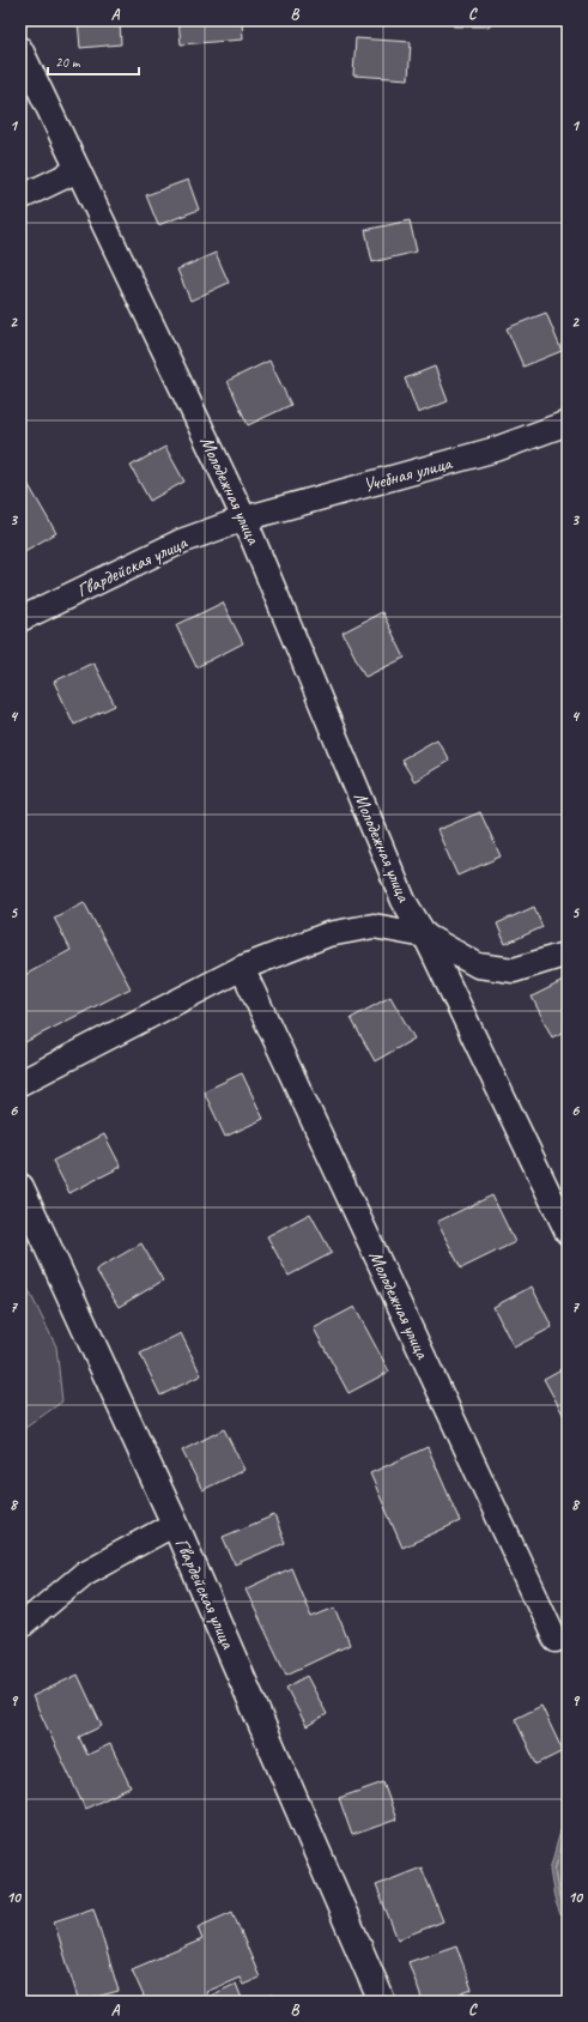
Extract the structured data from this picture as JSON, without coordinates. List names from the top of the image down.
{
  "streets": {
    "main road": ["Гвардейская улица"],
    "street": ["Учебная улица", "Молодежная улица"]
  },
  "crossings": [
    ["Учебная улица", "Молодежная улица"],
    ["Учебная улица", "Гвардейская улица"],
    ["Молодежная улица", "Гвардейская улица"]
  ],
  "scale_bar": "20 m",
  "grid": {
    "columns": ["A", "B", "C"],
    "rows": [
      "1",
      "2",
      "3",
      "4",
      "5",
      "6",
      "7",
      "8",
      "9",
      "10"
    ]
  }
}
